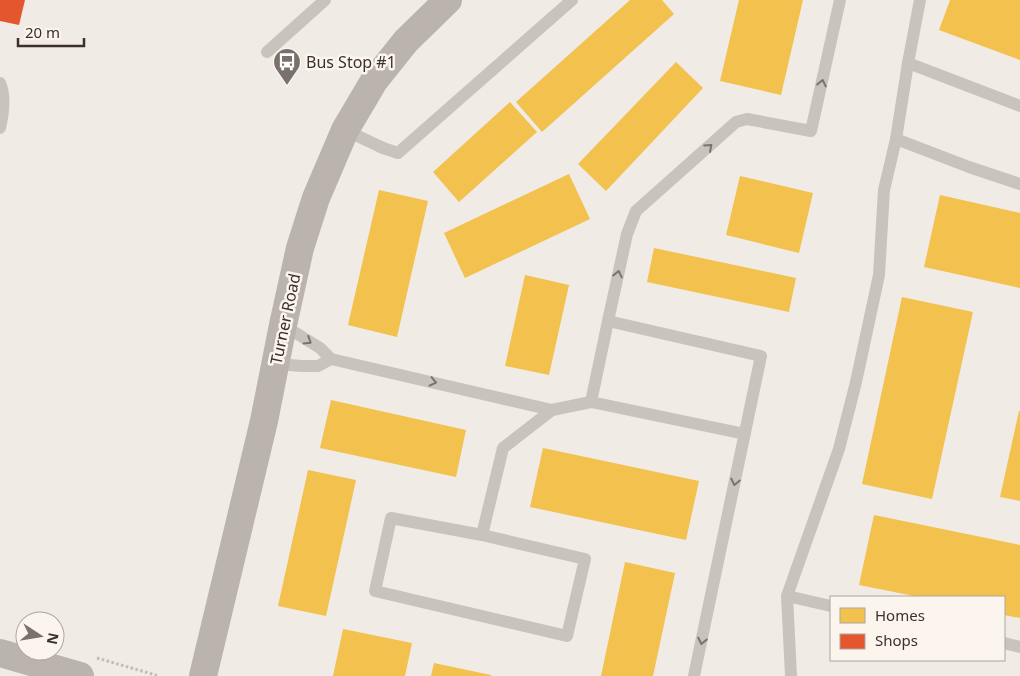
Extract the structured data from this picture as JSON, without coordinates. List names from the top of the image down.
{
  "streets": {
    "street": ["Turner Road"]
  },
  "places": {
    "bus stop": ["Bus Stop #1"]
  },
  "legend": ["Homes", "Shops"],
  "scale_bar": "20 m",
  "north": "right"
}
